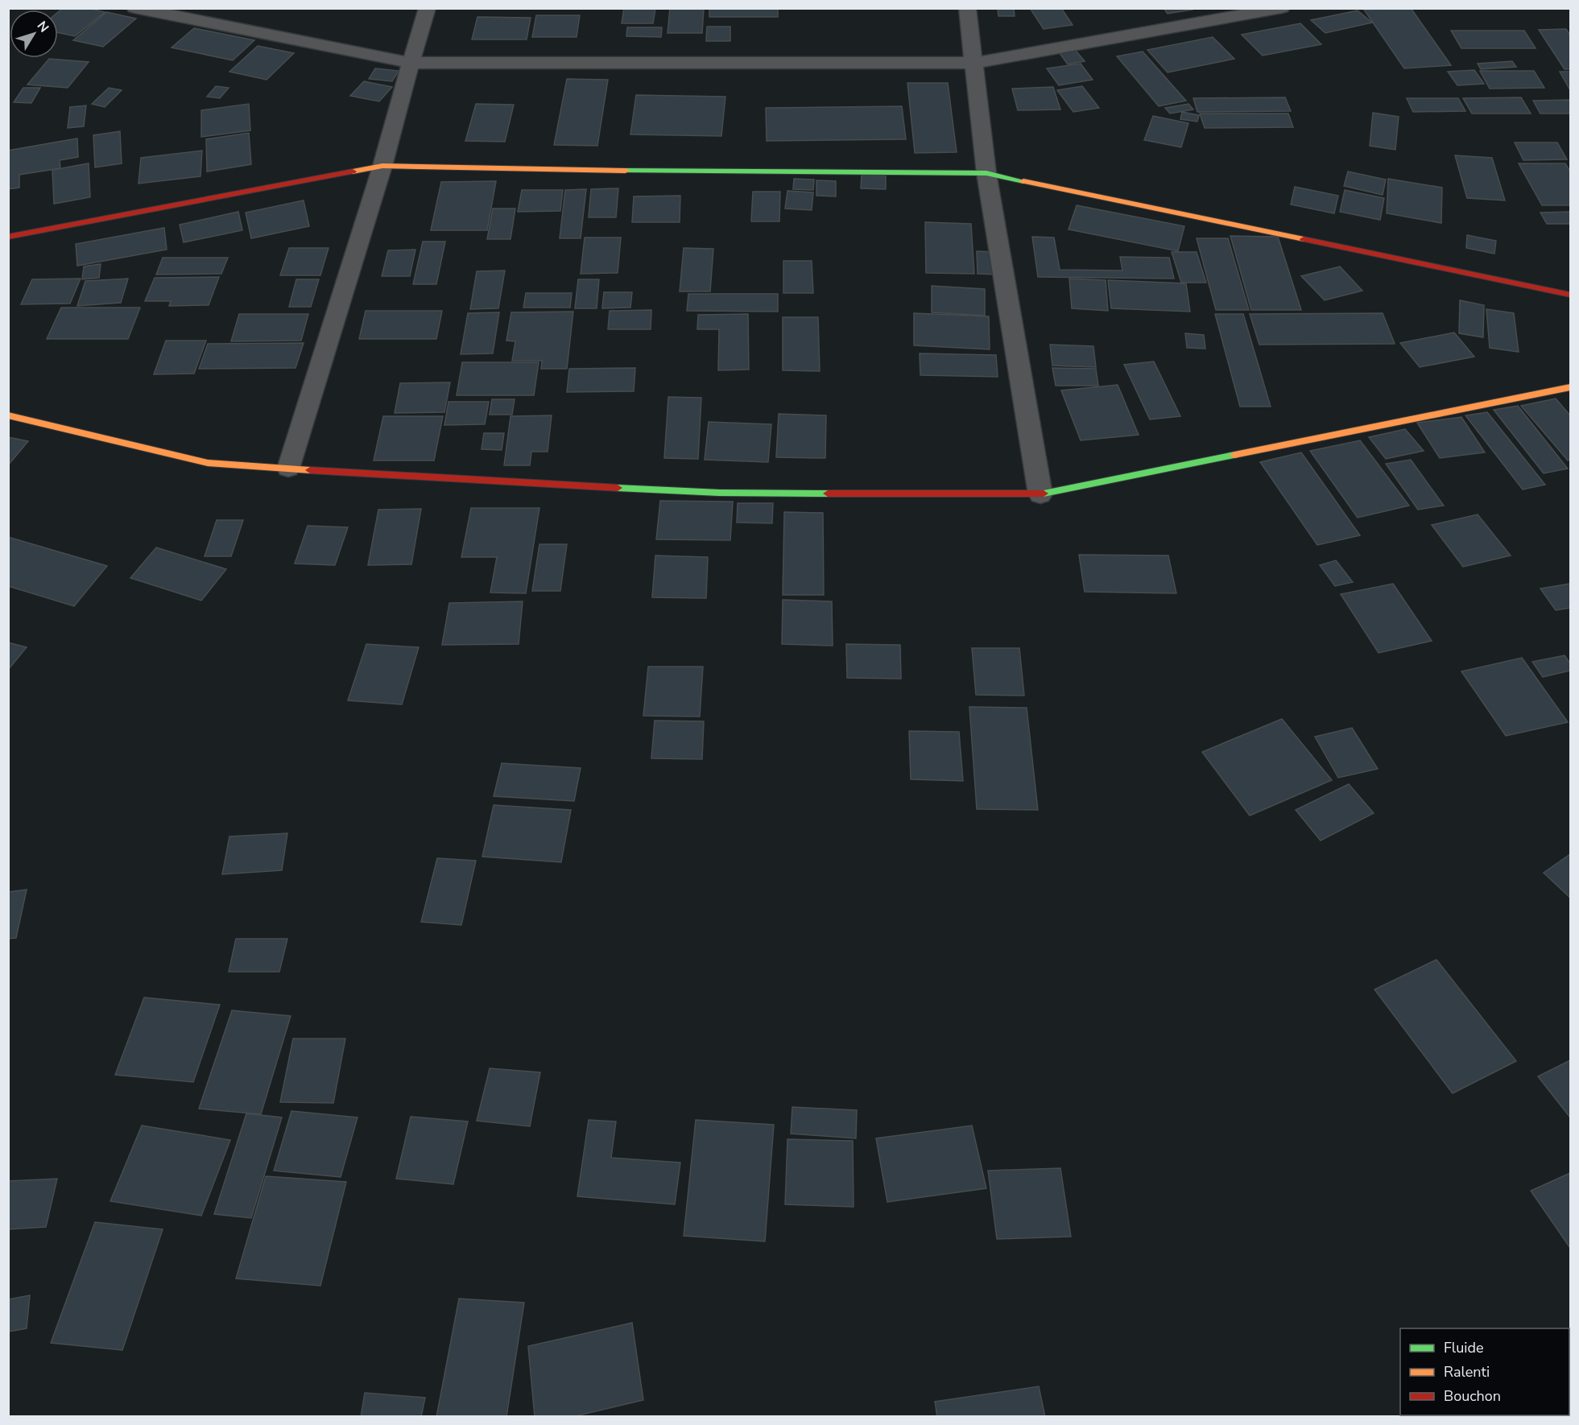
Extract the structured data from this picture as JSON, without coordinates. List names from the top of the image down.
{
  "legend": ["Fluide", "Ralenti", "Bouchon"],
  "north": "top right"
}
